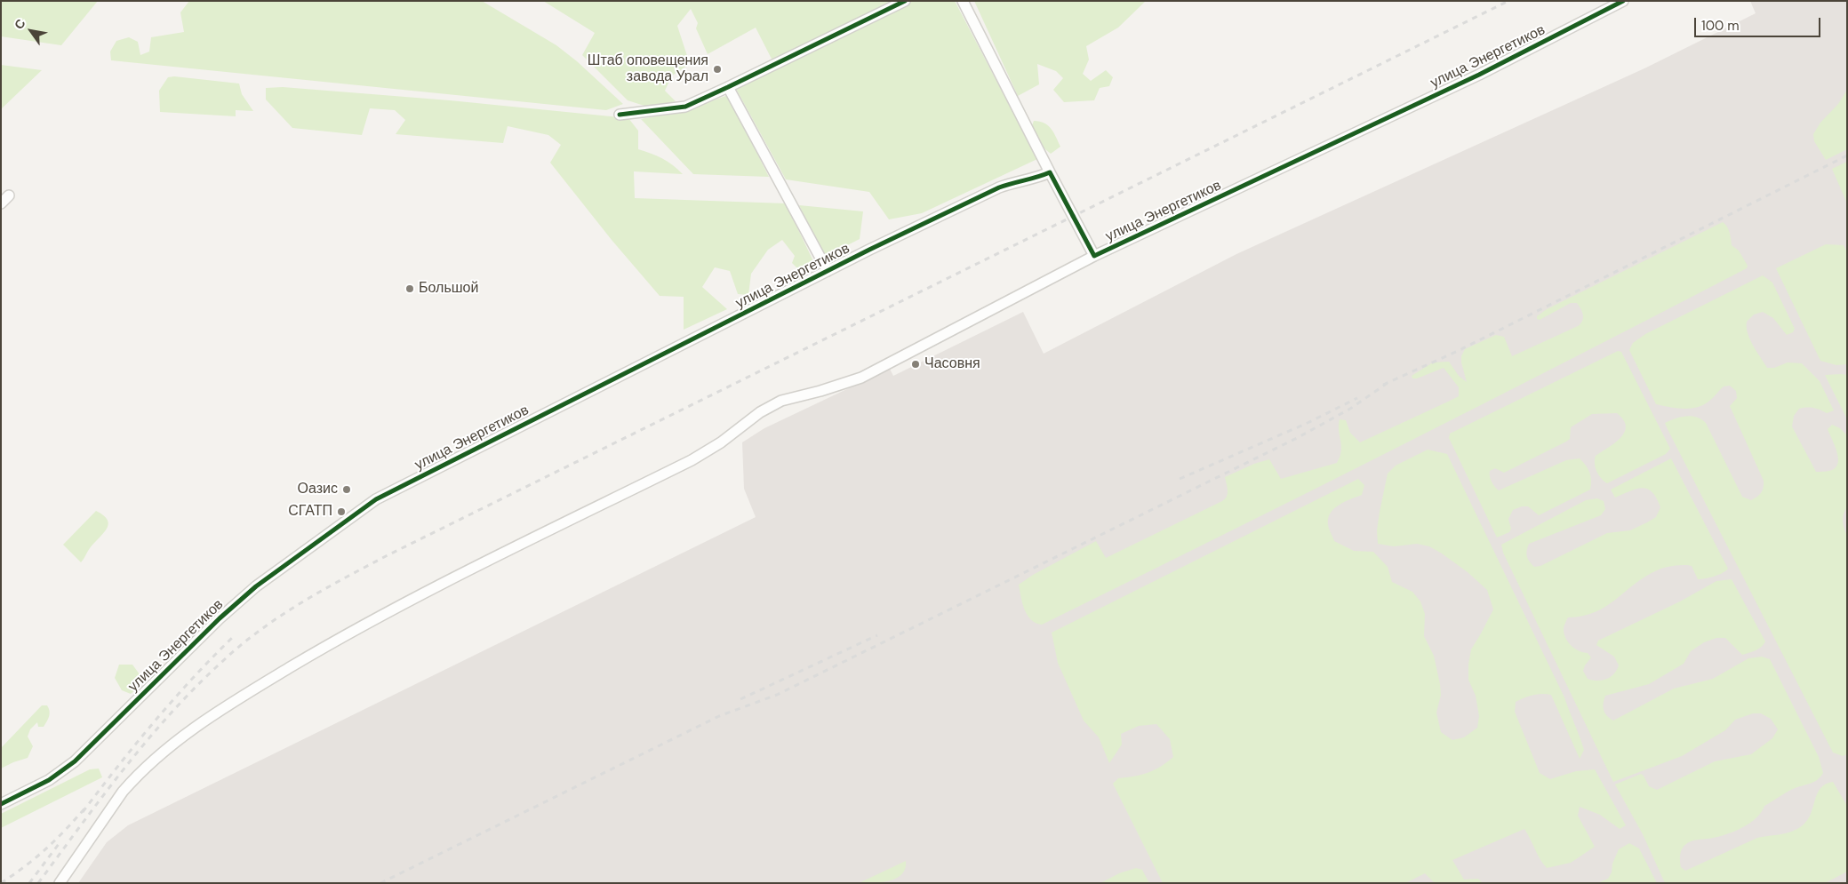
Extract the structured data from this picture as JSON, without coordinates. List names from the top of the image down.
{
  "streets": {
    "street": ["улица Энергетиков"]
  },
  "places": [
    "Штаб оповещения завода Урал",
    "Большой",
    "Часовня",
    "Оазис",
    "СГАТП"
  ],
  "scale_bar": "100 m",
  "north": "top left"
}
